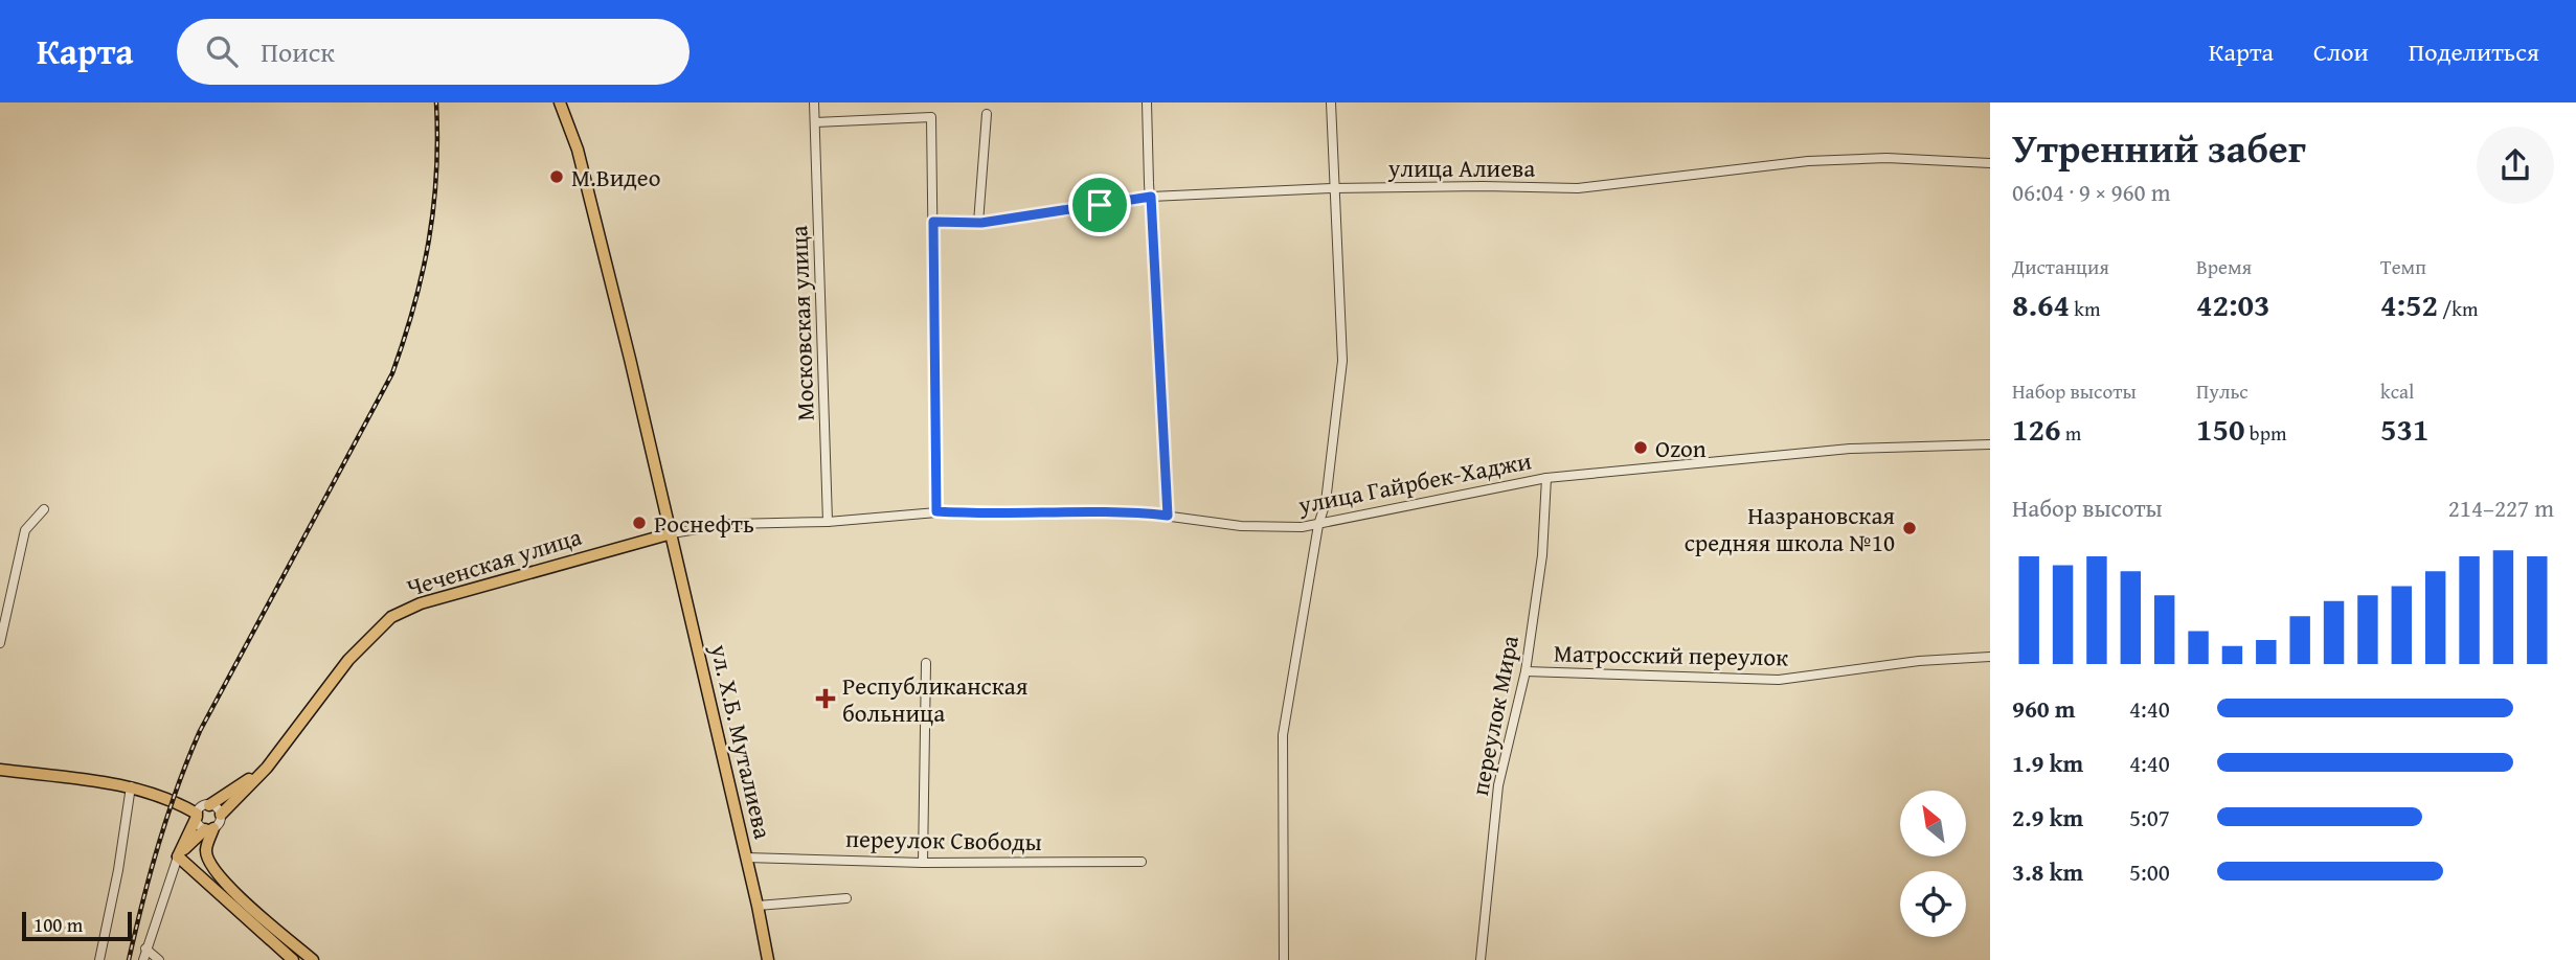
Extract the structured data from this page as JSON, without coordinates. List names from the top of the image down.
{
  "streets": {
    "main road": ["Чеченская улица", "ул. Х.Б. Муталиева"],
    "street": [
      "улица Алиева",
      "Московская улица",
      "улица Гайрбек-Хаджи",
      "Матросский переулок",
      "переулок Мира",
      "переулок Свободы"
    ]
  },
  "crossings": [
    ["Московская улица", "улица Гайрбек-Хаджи"],
    ["улица Гайрбек-Хаджи", "Чеченская улица"],
    ["улица Гайрбек-Хаджи", "переулок Мира"],
    ["улица Гайрбек-Хаджи", "ул. Х.Б. Муталиева"],
    ["Чеченская улица", "ул. Х.Б. Муталиева"],
    ["Матросский переулок", "переулок Мира"],
    ["ул. Х.Б. Муталиева", "переулок Свободы"]
  ],
  "places": {
    "other": [
      "М.Видео",
      "Ozon",
      "Роснефть",
      "Назрановская средняя школа №10"
    ],
    "health": ["Республиканская больница"]
  },
  "scale_bar": "100 m",
  "north": "top left",
  "page": {
    "header": "Карта",
    "search": "Поиск",
    "nav": ["Карта", "Слои", "Поделиться"],
    "heading": ["Утренний забег", "06:04 · 9 × 960 m"],
    "stats": [
      ["Дистанция", "8.64 km"],
      ["Время", "42:03"],
      ["Темп", "4:52 /km"],
      ["Набор высоты", "126 m"],
      ["Пульс", "150 bpm"],
      ["kcal", "531"]
    ],
    "chart": ["Набор высоты", "214–227 m"],
    "list": [
      {
        "name": "960 m",
        "note": "4:40"
      },
      {
        "name": "1.9 km",
        "note": "4:40"
      },
      {
        "name": "2.9 km",
        "note": "5:07"
      },
      {
        "name": "3.8 km",
        "note": "5:00"
      }
    ],
    "scale": "100 m"
  }
}
